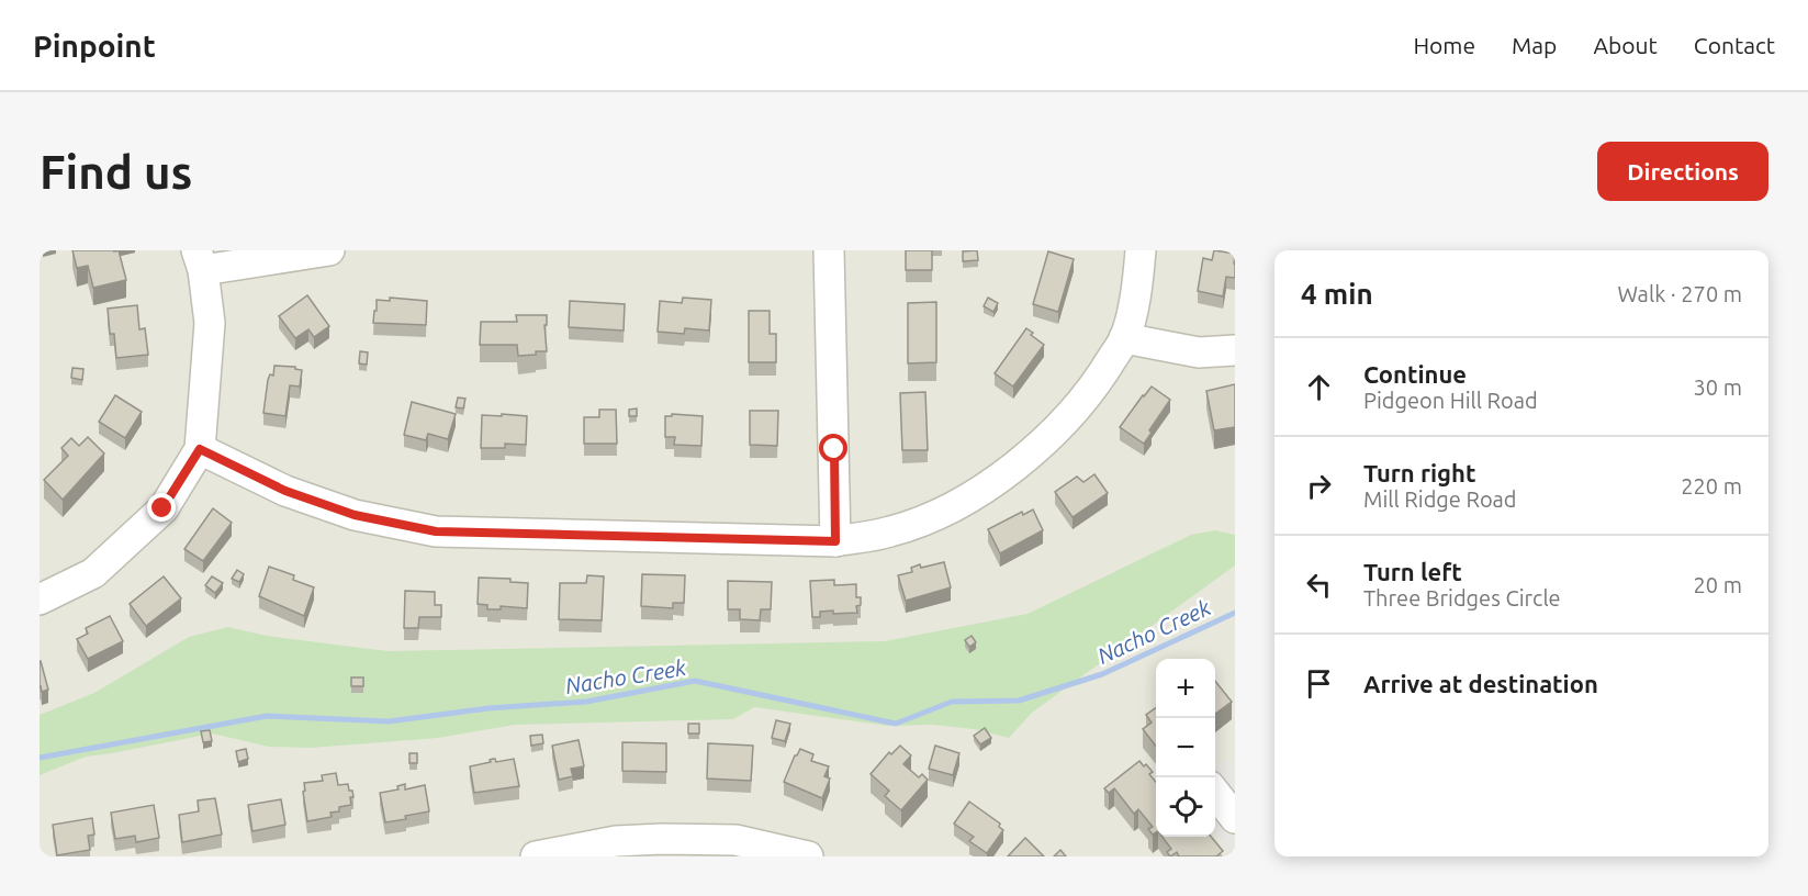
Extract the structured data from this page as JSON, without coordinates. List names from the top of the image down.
{
  "water": ["Nacho Creek"],
  "page": {
    "header": "Pinpoint",
    "nav": [
      "Home",
      "Map",
      "About",
      "Contact"
    ],
    "buttons": "Directions",
    "title": "Find us",
    "heading": ["4 min", "Walk · 270 m"],
    "list": [
      ["Continue", "Pidgeon Hill Road", "30 m"],
      ["Turn right", "Mill Ridge Road", "220 m"],
      ["Turn left", "Three Bridges Circle", "20 m"],
      "Arrive at destination"
    ],
    "map_buttons": ["+", "−"]
  }
}
